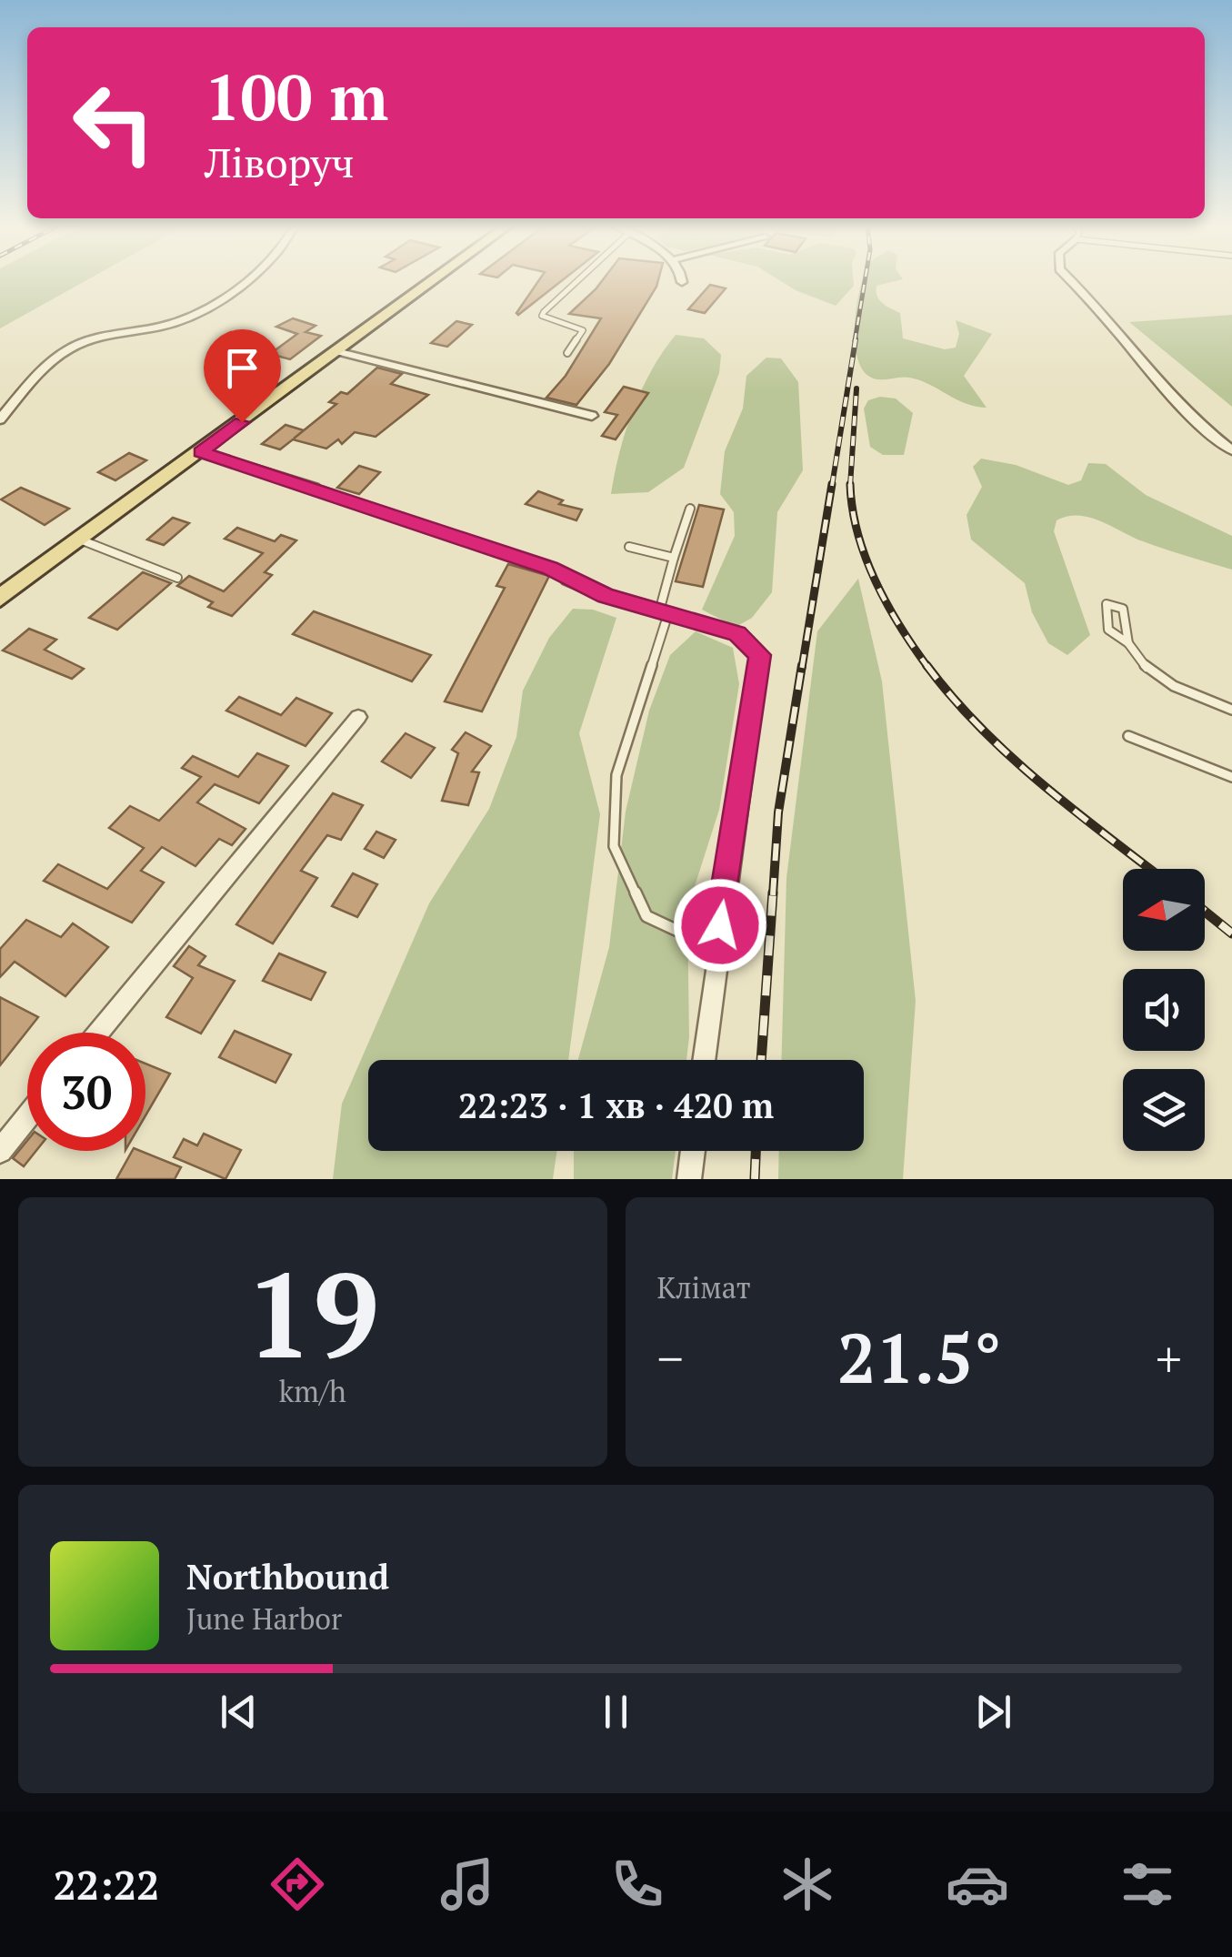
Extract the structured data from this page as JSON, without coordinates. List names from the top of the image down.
{
  "north": "left",
  "page": {
    "turn": ["100 m", "Ліворуч"],
    "limit": "30",
    "trip": "22:23 · 1 хв · 420 m",
    "tile": [
      ["19", "km/h"],
      "Клімат"
    ],
    "heat": ["−", "21.5°", "+"],
    "song": ["Northbound", "June Harbor"],
    "tabs": "22:22"
  }
}
